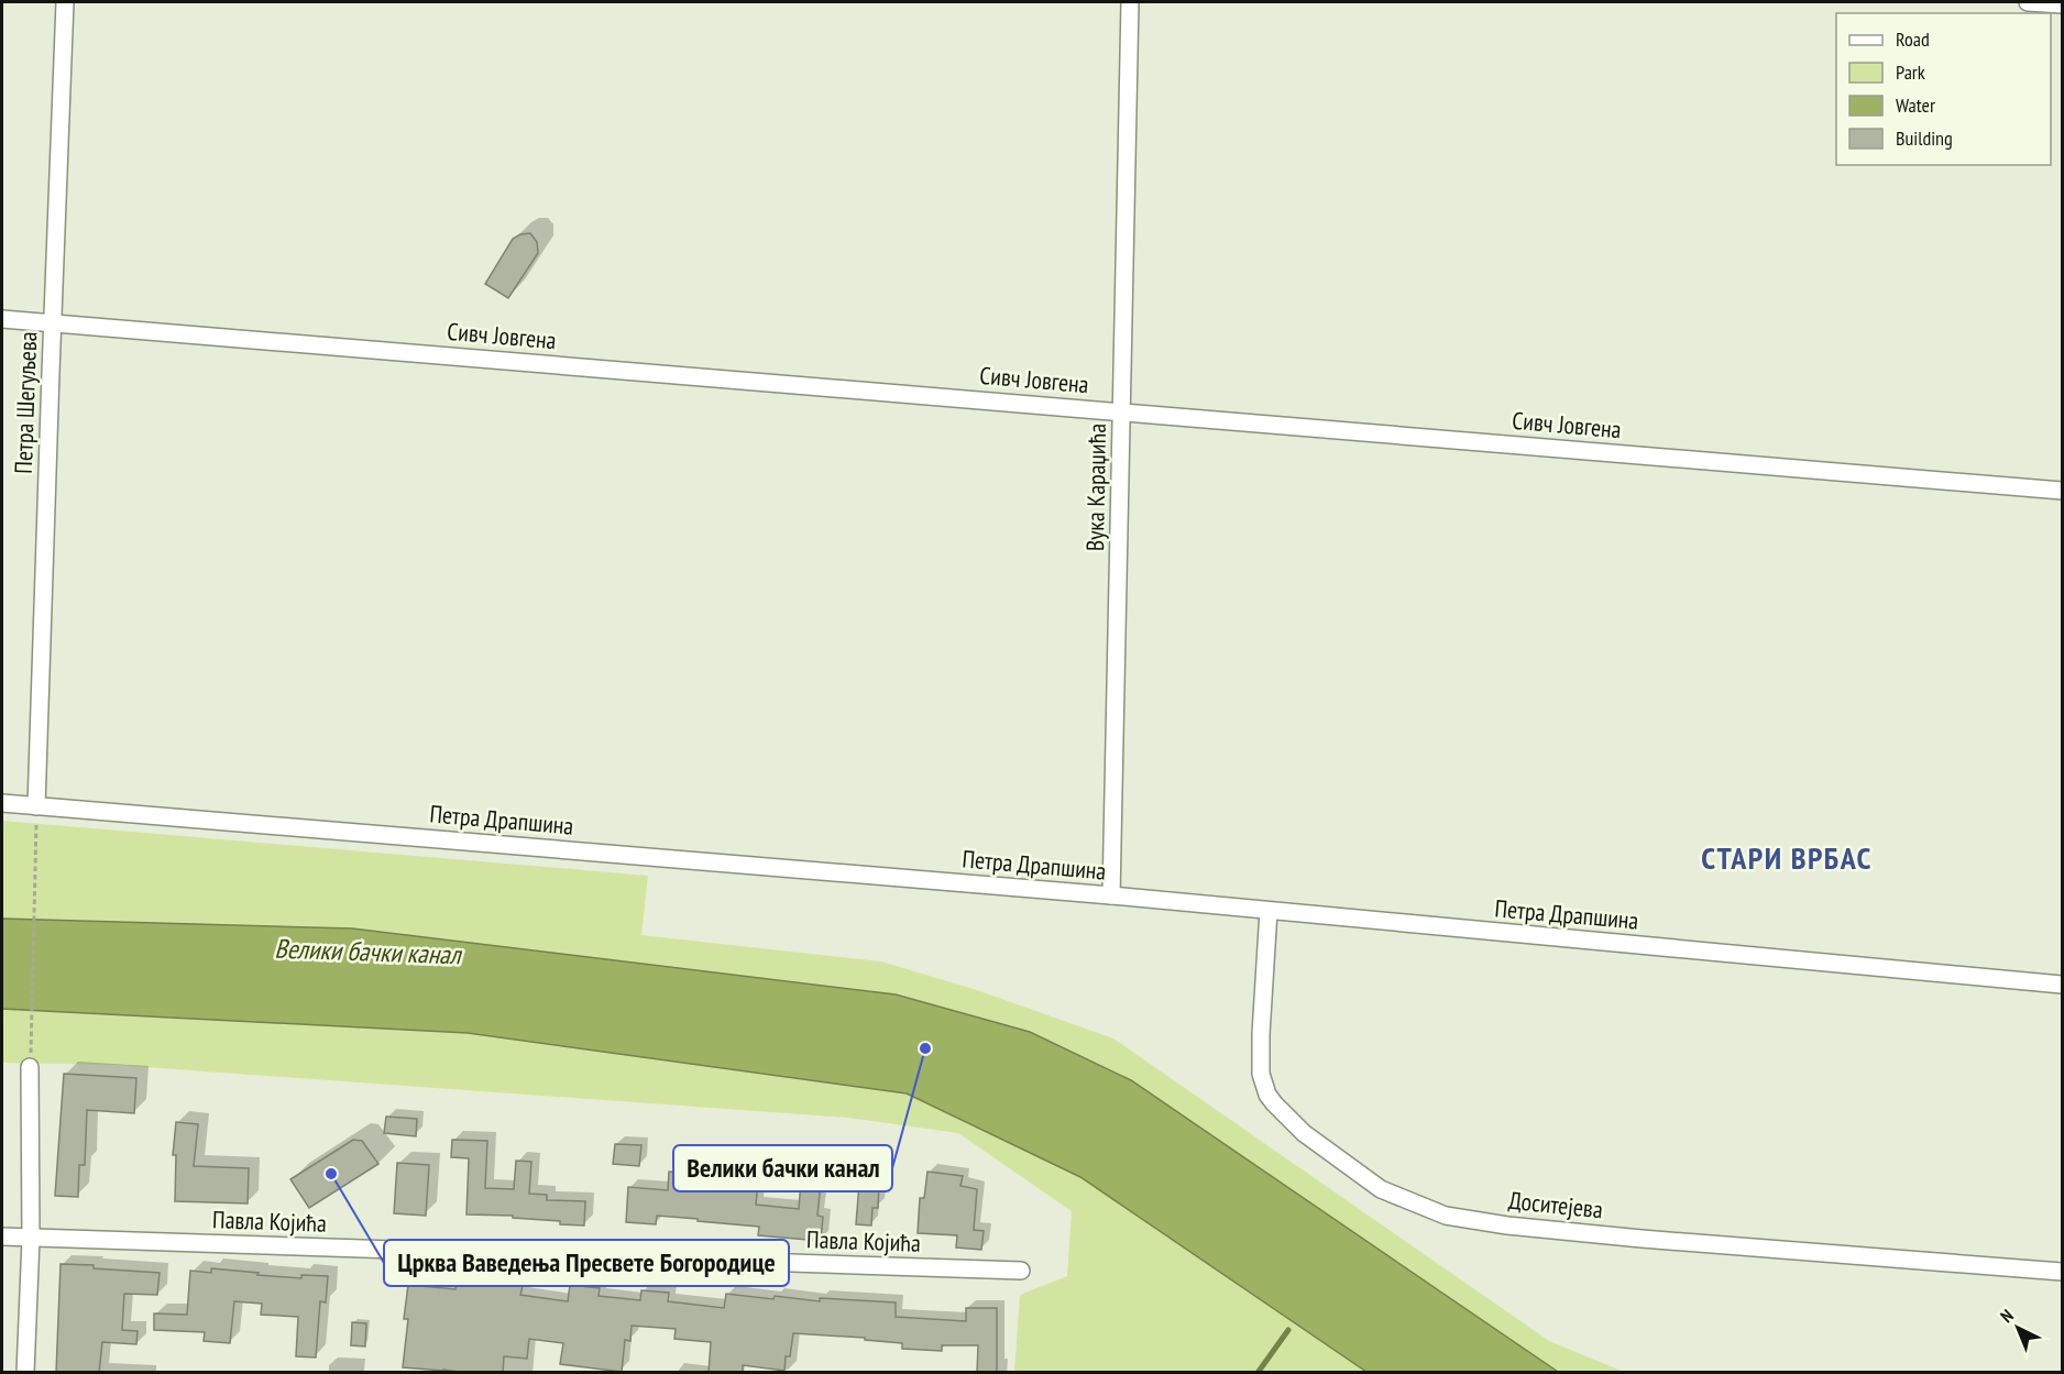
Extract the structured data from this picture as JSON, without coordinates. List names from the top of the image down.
{
  "streets": {
    "street": [
      "Сивч Јовгена",
      "Петра Шегуљева",
      "Вука Караџића",
      "Петра Драпшина",
      "Доситејева",
      "Павла Којића"
    ]
  },
  "crossings": [
    ["Сивч Јовгена", "Петра Шегуљева"],
    ["Сивч Јовгена", "Вука Караџића"],
    ["Петра Шегуљева", "Петра Драпшина"],
    ["Вука Караџића", "Петра Драпшина"],
    ["Петра Драпшина", "Доситејева"]
  ],
  "districts": ["СТАРИ ВРБАС"],
  "water": ["Велики бачки канал"],
  "places": ["Велики бачки канал", "Црква Ваведења Пресвете Богородице"],
  "legend": [
    "Road",
    "Park",
    "Water",
    "Building"
  ],
  "north": "top left"
}
